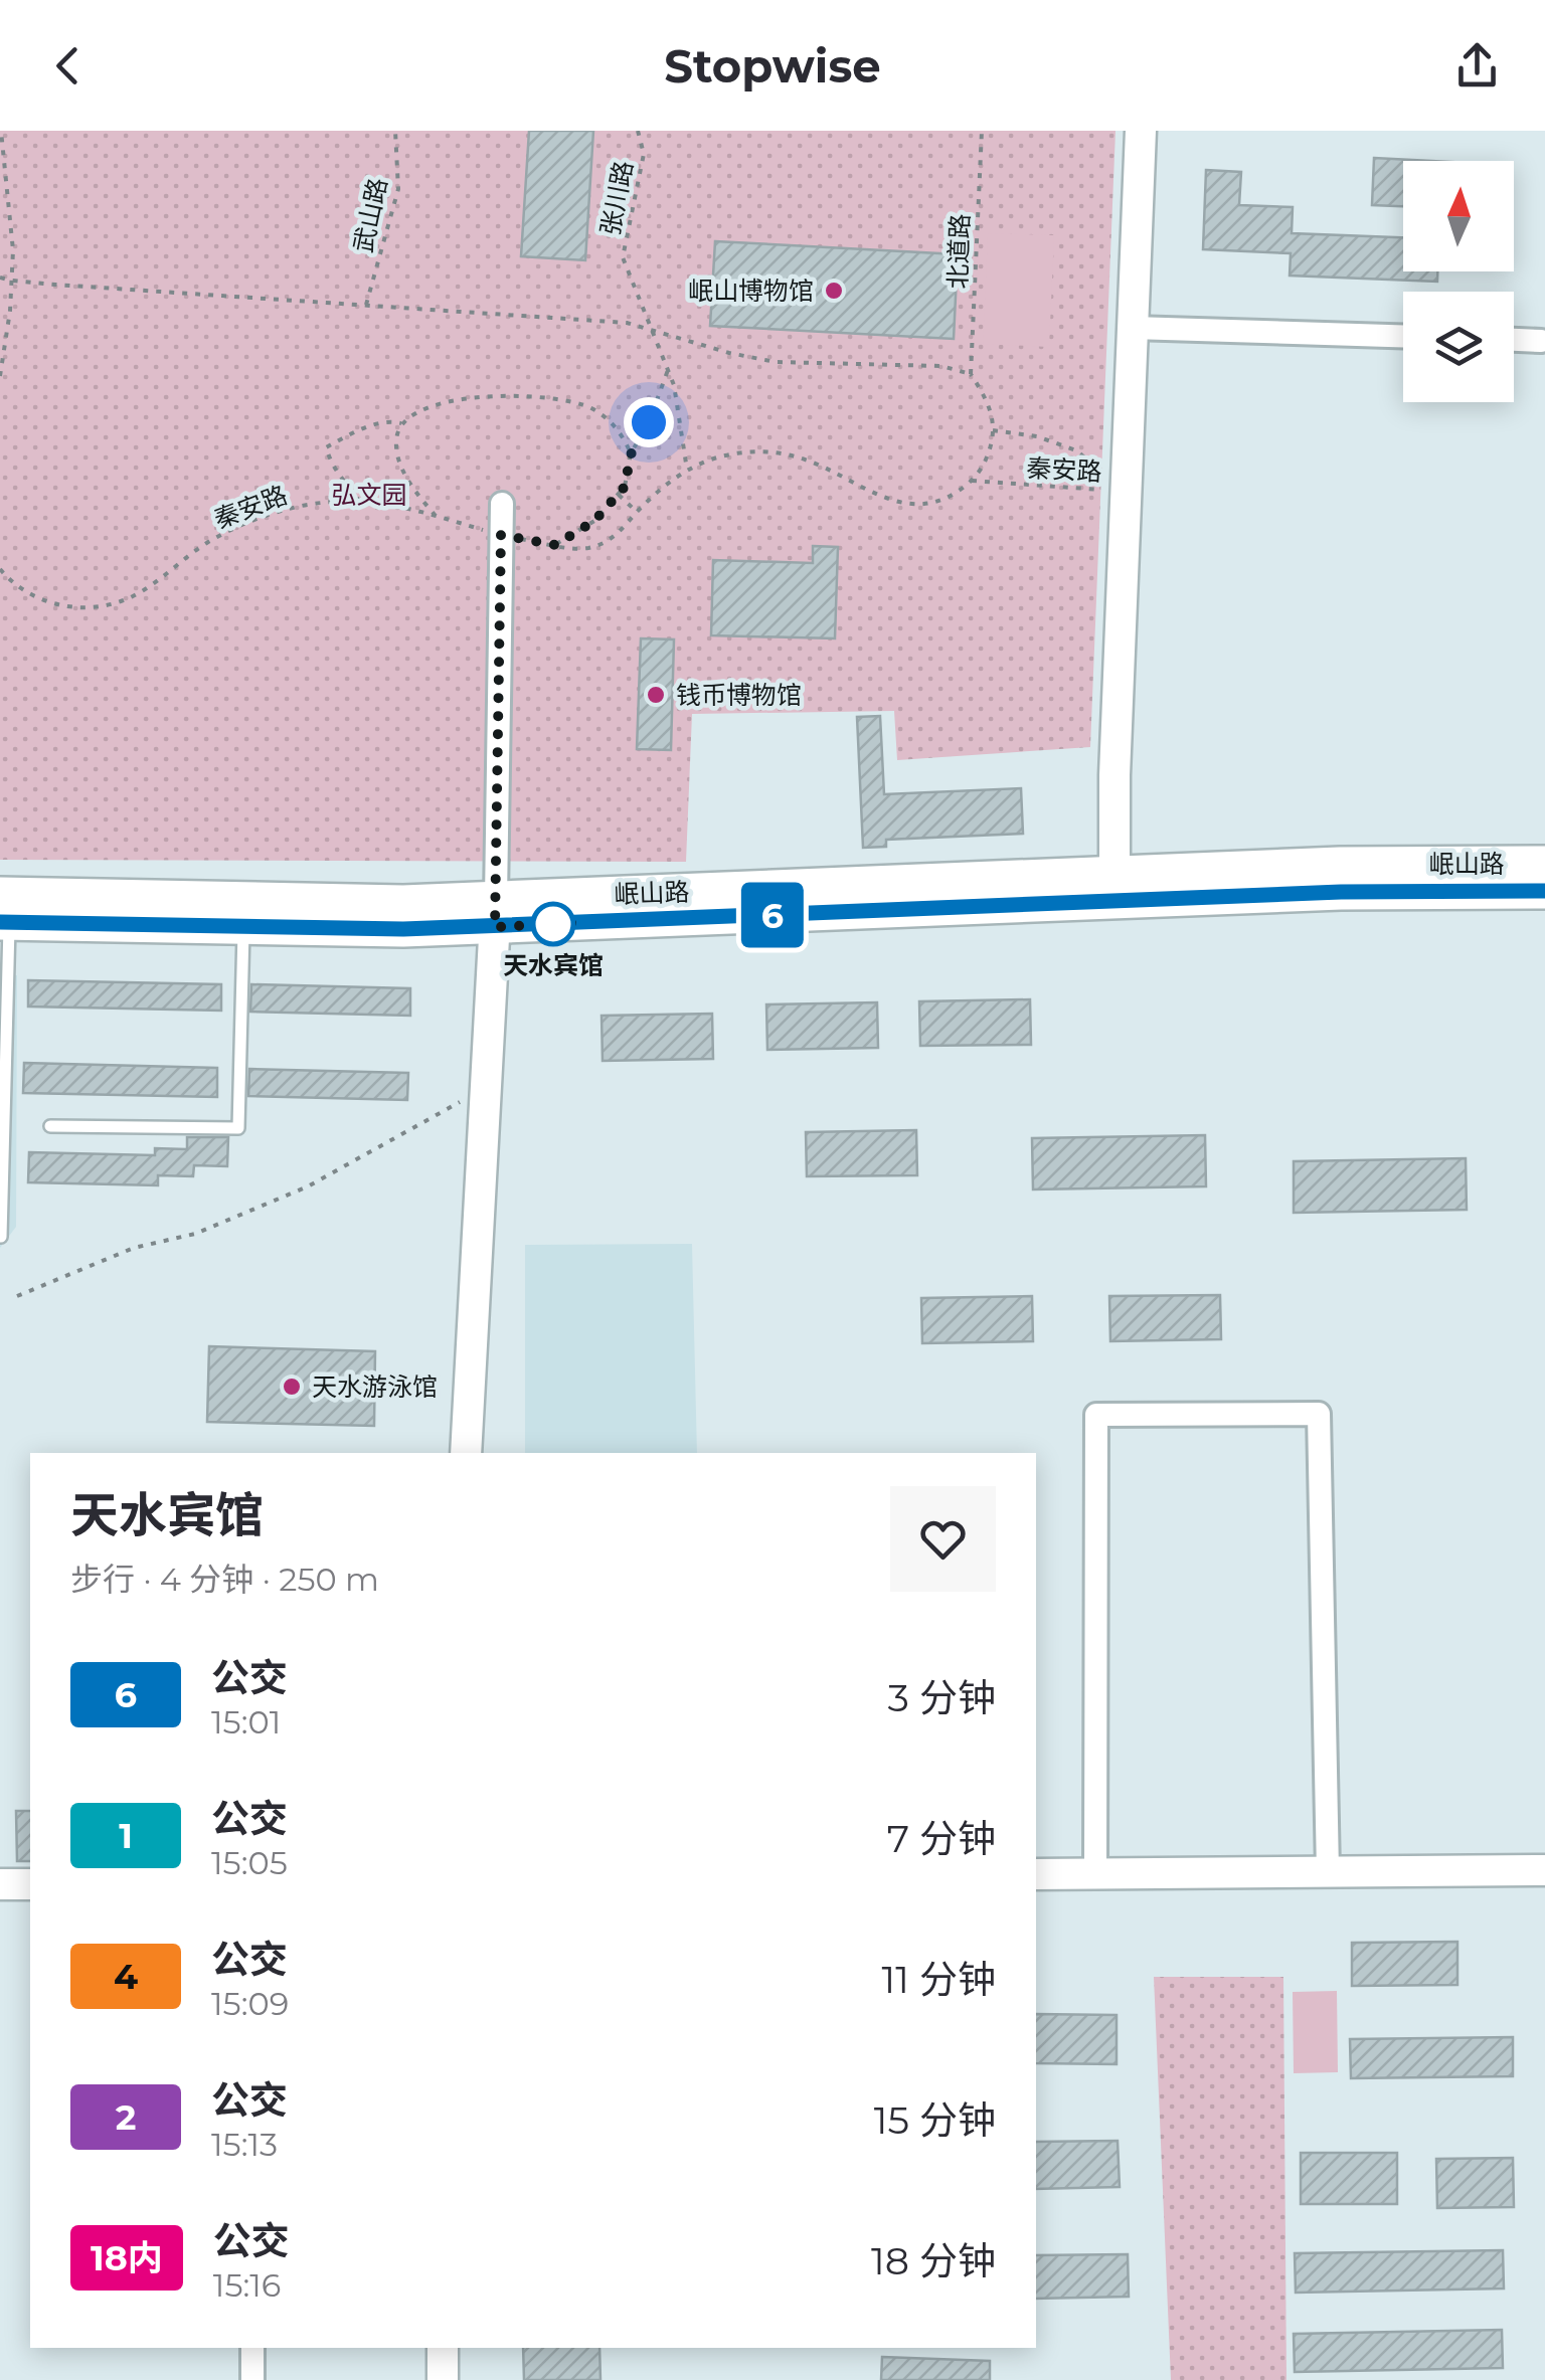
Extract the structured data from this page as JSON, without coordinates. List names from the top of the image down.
{
  "streets": {
    "main road": ["岷山路"],
    "path": [
      "张川路",
      "武山路",
      "北道路",
      "秦安路"
    ]
  },
  "crossings": [
    ["张川路", "秦安路"]
  ],
  "parks": ["弘文园"],
  "places": [
    "岷山博物馆",
    "钱币博物馆",
    "天水宾馆",
    "天水游泳馆"
  ],
  "lines": ["bus line 6"],
  "north": "top",
  "page": {
    "header": "Stopwise",
    "on_map": "6",
    "heading": ["天水宾馆", "步行 · 4 分钟 · 250 m"],
    "list": [
      {
        "mark": "6",
        "name": "公交",
        "note": "15:01",
        "value": "3 分钟"
      },
      {
        "mark": "1",
        "name": "公交",
        "note": "15:05",
        "value": "7 分钟"
      },
      {
        "mark": "4",
        "name": "公交",
        "note": "15:09",
        "value": "11 分钟"
      },
      {
        "mark": "2",
        "name": "公交",
        "note": "15:13",
        "value": "15 分钟"
      },
      {
        "mark": "18内",
        "name": "公交",
        "note": "15:16",
        "value": "18 分钟"
      }
    ]
  }
}
